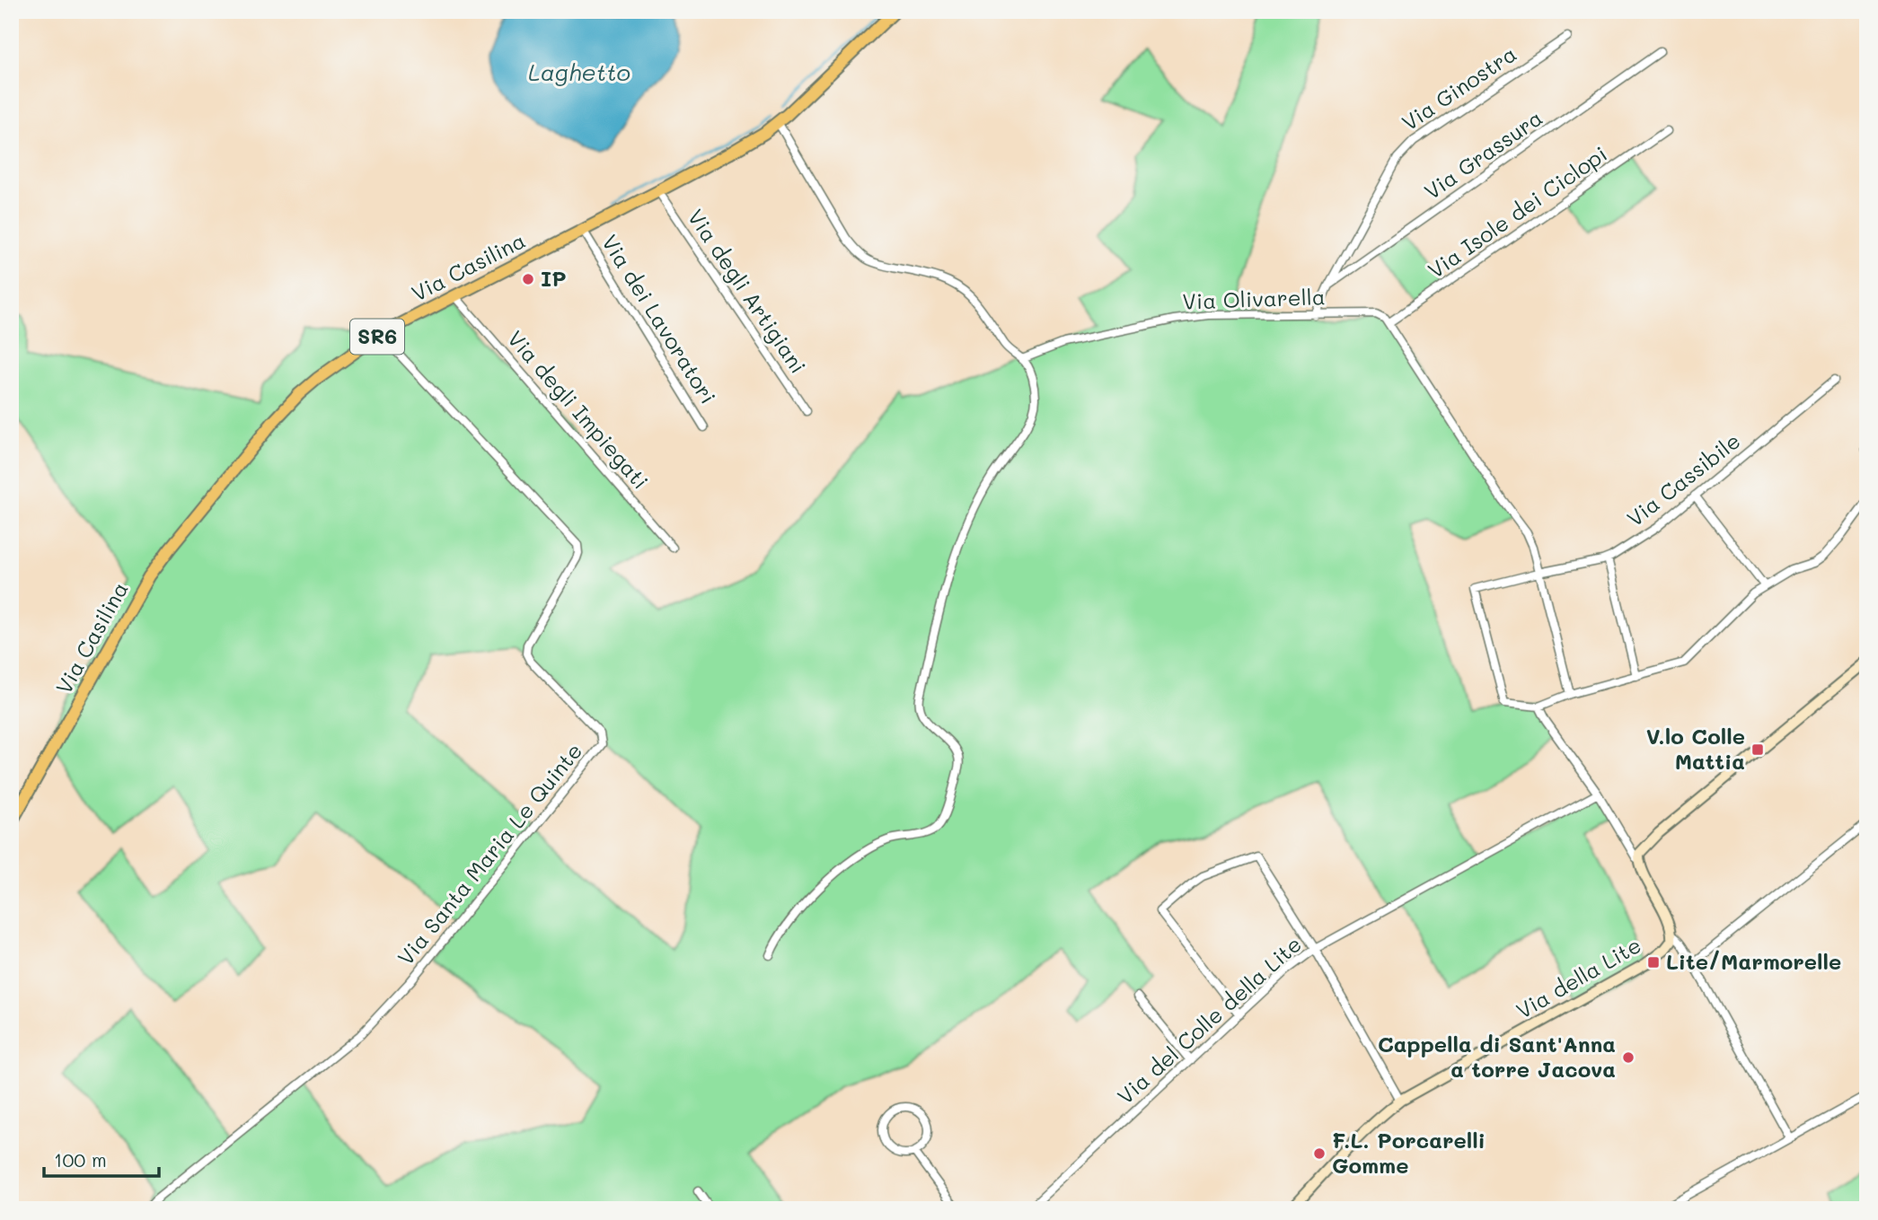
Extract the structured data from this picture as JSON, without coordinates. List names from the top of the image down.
{
  "streets": {
    "main road": ["Via Casilina", "SR6"],
    "street": [
      "Via Ginostra",
      "Via Grassura",
      "Via Isole dei Ciclopi",
      "Via degli Artigiani",
      "Via Olivarella",
      "Via dei Lavoratori",
      "Via degli Impiegati",
      "Via Cassibile",
      "Via Santa Maria Le Quinte",
      "Via della Lite",
      "Via del Colle della Lite"
    ]
  },
  "crossings": [
    ["Via Ginostra", "Via Grassura"],
    ["Via Ginostra", "Via Olivarella"],
    ["Via Isole dei Ciclopi", "Via Olivarella"],
    ["Via Casilina", "Via degli Artigiani"],
    ["Via Casilina", "Via dei Lavoratori"],
    ["Via Casilina", "Via degli Impiegati"],
    ["Via Casilina", "Via Santa Maria Le Quinte"]
  ],
  "water": ["Laghetto"],
  "places": {
    "other": ["IP", "Cappella di Sant'Anna a torre Jacova", "F.L. Porcarelli Gomme"],
    "transit": ["V.lo Colle Mattia", "Lite/Marmorelle"]
  },
  "scale_bar": "100 m"
}
